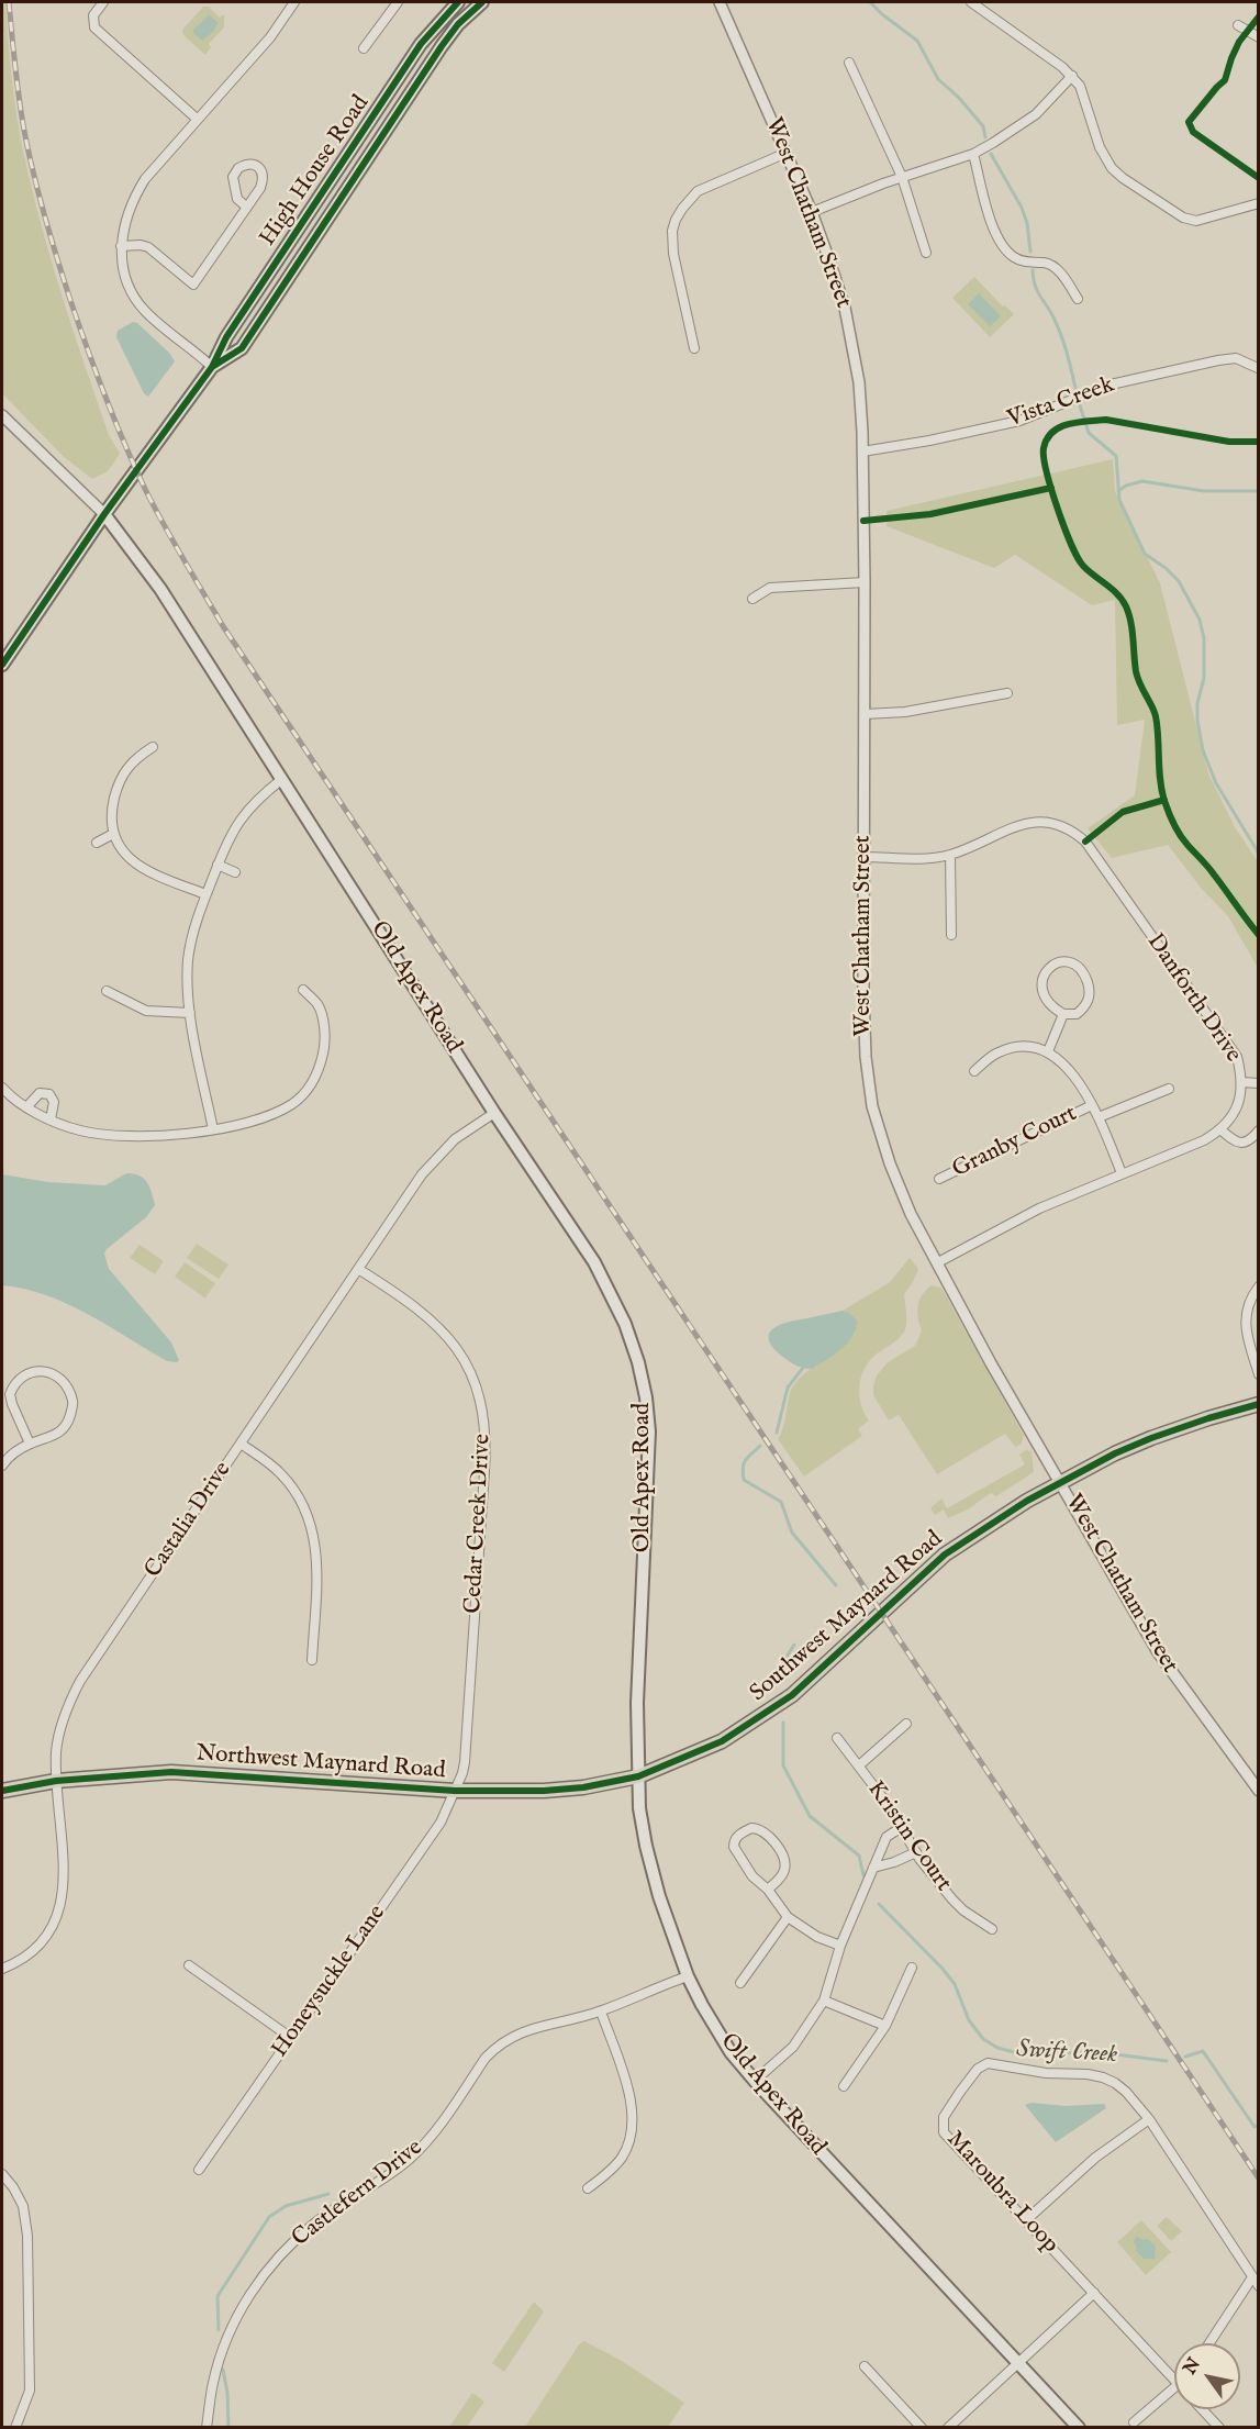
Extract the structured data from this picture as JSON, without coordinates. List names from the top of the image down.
{
  "streets": {
    "main road": [
      "High House Road",
      "Old Apex Road",
      "Southwest Maynard Road",
      "Northwest Maynard Road"
    ],
    "street": [
      "West Chatham Street",
      "Vista Creek",
      "Danforth Drive",
      "Granby Court",
      "Castalia Drive",
      "Cedar Creek Drive",
      "Kristin Court",
      "Honeysuckle Lane",
      "Maroubra Loop",
      "Castlefern Drive"
    ]
  },
  "crossings": [
    ["High House Road", "Old Apex Road"],
    ["West Chatham Street", "Vista Creek"],
    ["West Chatham Street", "Danforth Drive"],
    ["West Chatham Street", "Southwest Maynard Road"],
    ["Old Apex Road", "Castalia Drive"],
    ["Old Apex Road", "Southwest Maynard Road"],
    ["Old Apex Road", "Northwest Maynard Road"],
    ["Old Apex Road", "Castlefern Drive"],
    ["Castalia Drive", "Cedar Creek Drive"],
    ["Castalia Drive", "Northwest Maynard Road"],
    ["Cedar Creek Drive", "Northwest Maynard Road"],
    ["Cedar Creek Drive", "Honeysuckle Lane"],
    ["Southwest Maynard Road", "Northwest Maynard Road"],
    ["Northwest Maynard Road", "Honeysuckle Lane"]
  ],
  "water": ["Swift Creek"],
  "north": "top left"
}
